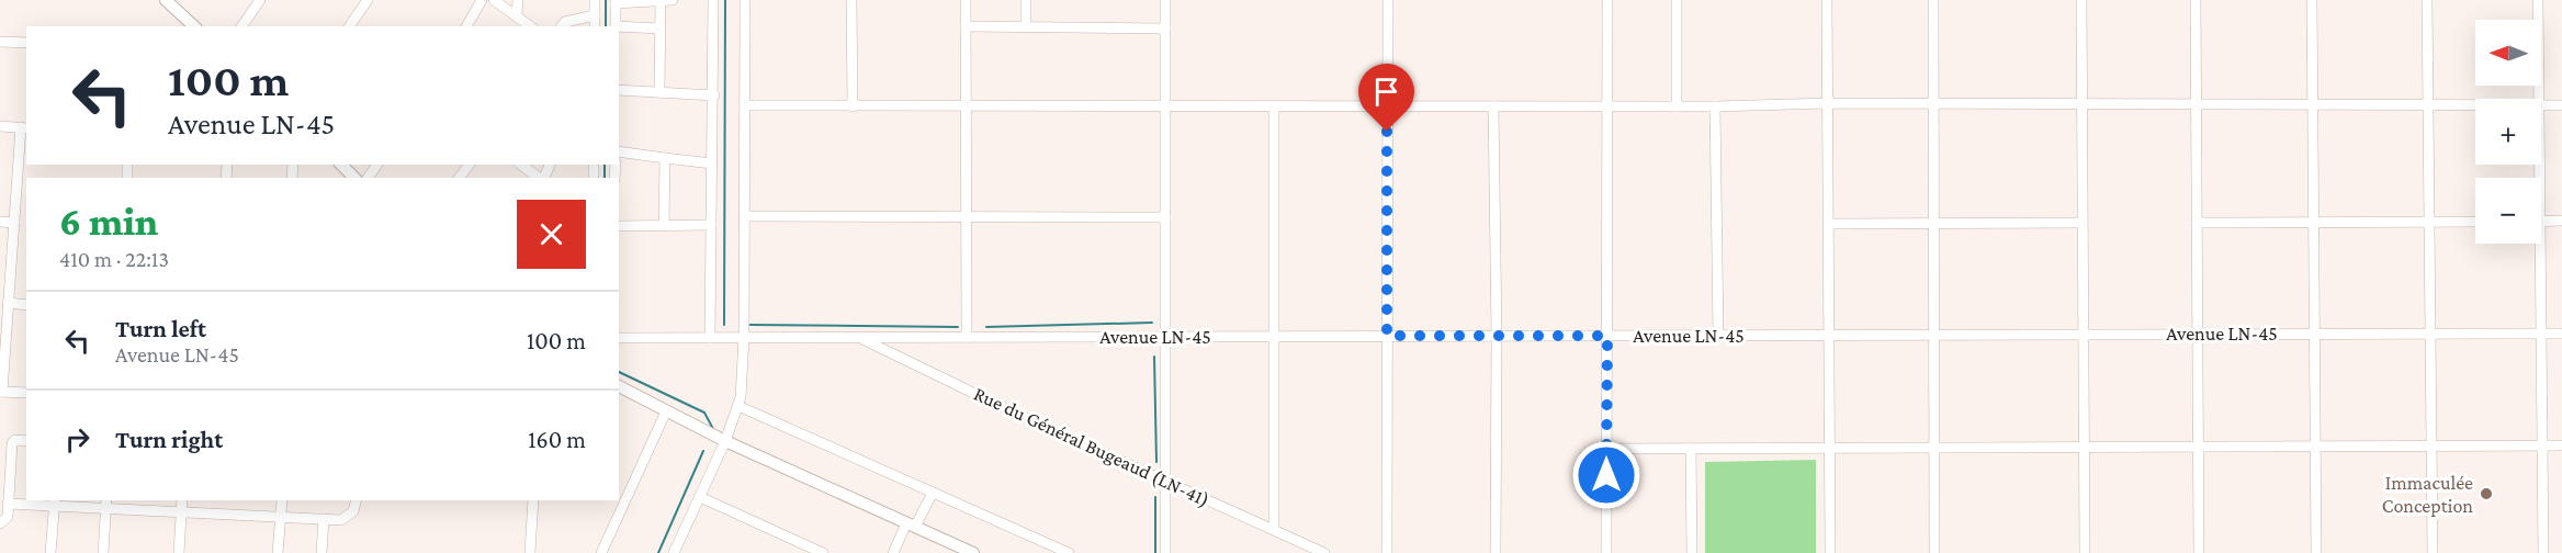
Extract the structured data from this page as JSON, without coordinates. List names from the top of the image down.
{
  "streets": {
    "street": ["Avenue LN-45", "Rue du Général Bugeaud (LN-41)"]
  },
  "crossings": [
    ["Avenue LN-45", "Rue du Général Bugeaud (LN-41)"]
  ],
  "places": ["Immaculée Conception"],
  "north": "left",
  "page": {
    "map_buttons": ["+", "−"],
    "turn": ["100 m", "Avenue LN-45"],
    "heading": ["6 min", "410 m · 22:13"],
    "list": [
      {
        "name": "Turn left",
        "note": "Avenue LN-45",
        "value": "100 m"
      },
      {
        "name": "Turn right",
        "value": "160 m"
      }
    ]
  }
}
